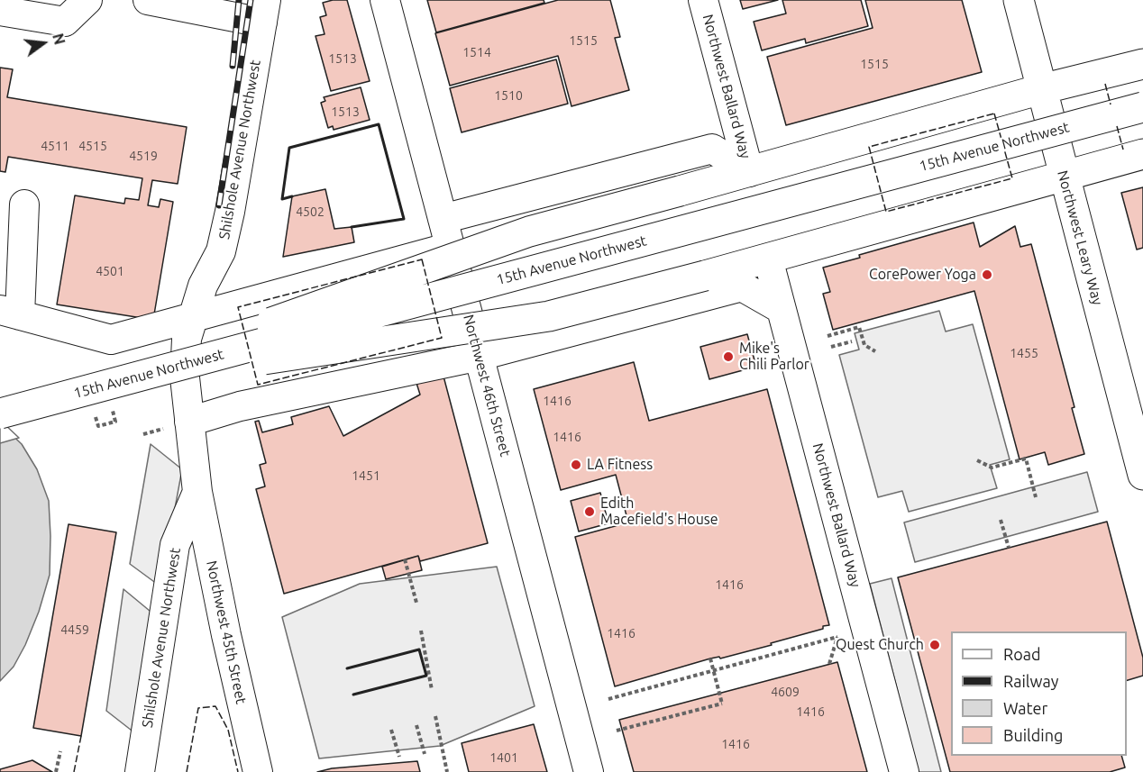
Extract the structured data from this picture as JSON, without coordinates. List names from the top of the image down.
{
  "streets": {
    "main road": ["15th Avenue Northwest", "Northwest Leary Way"],
    "street": [
      "Northwest Ballard Way",
      "Shilshole Avenue Northwest",
      "Northwest 46th Street",
      "Northwest 45th Street"
    ]
  },
  "crossings": [
    ["Shilshole Avenue Northwest", "Northwest 45th Street"]
  ],
  "places": [
    "CorePower Yoga",
    "Mike's Chili Parlor",
    "LA Fitness",
    "Edith Macefield's House",
    "Quest Church"
  ],
  "house_numbers": [
    "1515",
    "1514",
    "1513",
    "1515",
    "1510",
    "1513",
    "4511",
    "4515",
    "4519",
    "4502",
    "4501",
    "1455",
    "1416",
    "1416",
    "1451",
    "1416",
    "4459",
    "1416",
    "4609",
    "1416",
    "1416",
    "1401"
  ],
  "legend": [
    "Road",
    "Railway",
    "Water",
    "Building"
  ],
  "north": "right"
}
